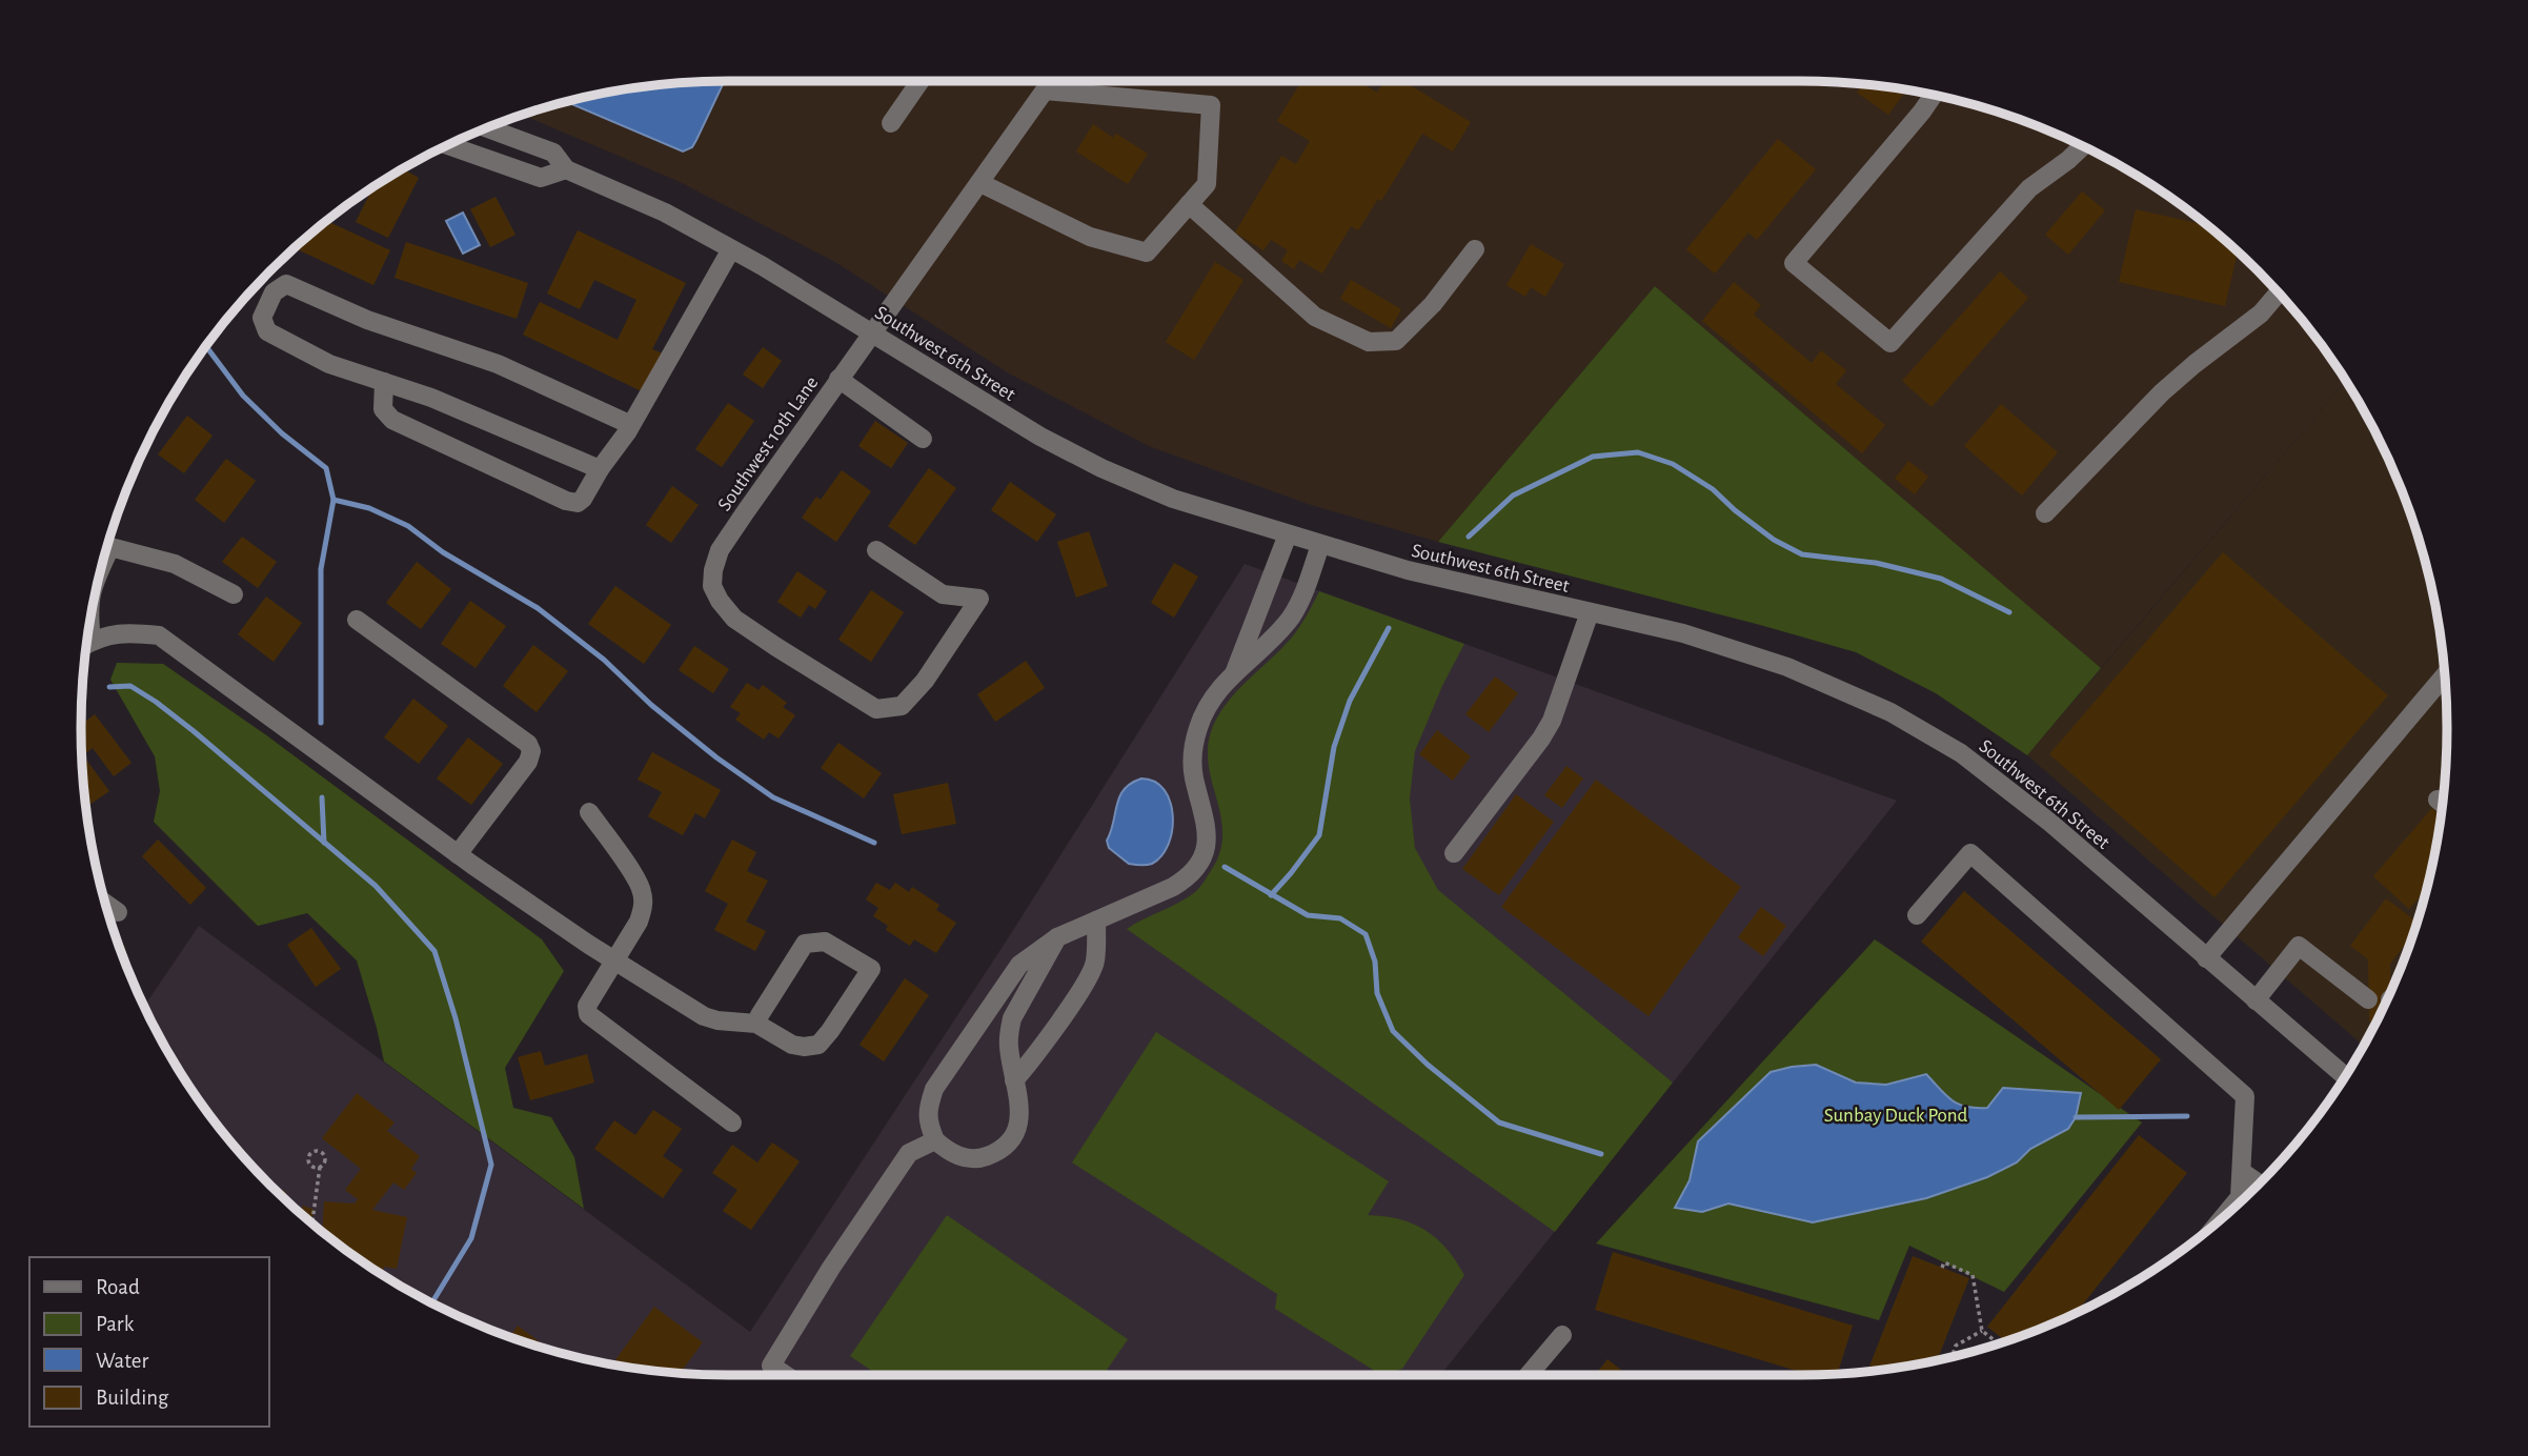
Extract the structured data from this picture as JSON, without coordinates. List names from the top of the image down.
{
  "streets": {
    "street": ["Southwest 6th Street", "Southwest 10th Lane"]
  },
  "crossings": [
    ["Southwest 6th Street", "Southwest 10th Lane"]
  ],
  "parks": ["Sunbay Duck Pond"],
  "legend": [
    "Road",
    "Park",
    "Water",
    "Building"
  ]
}
